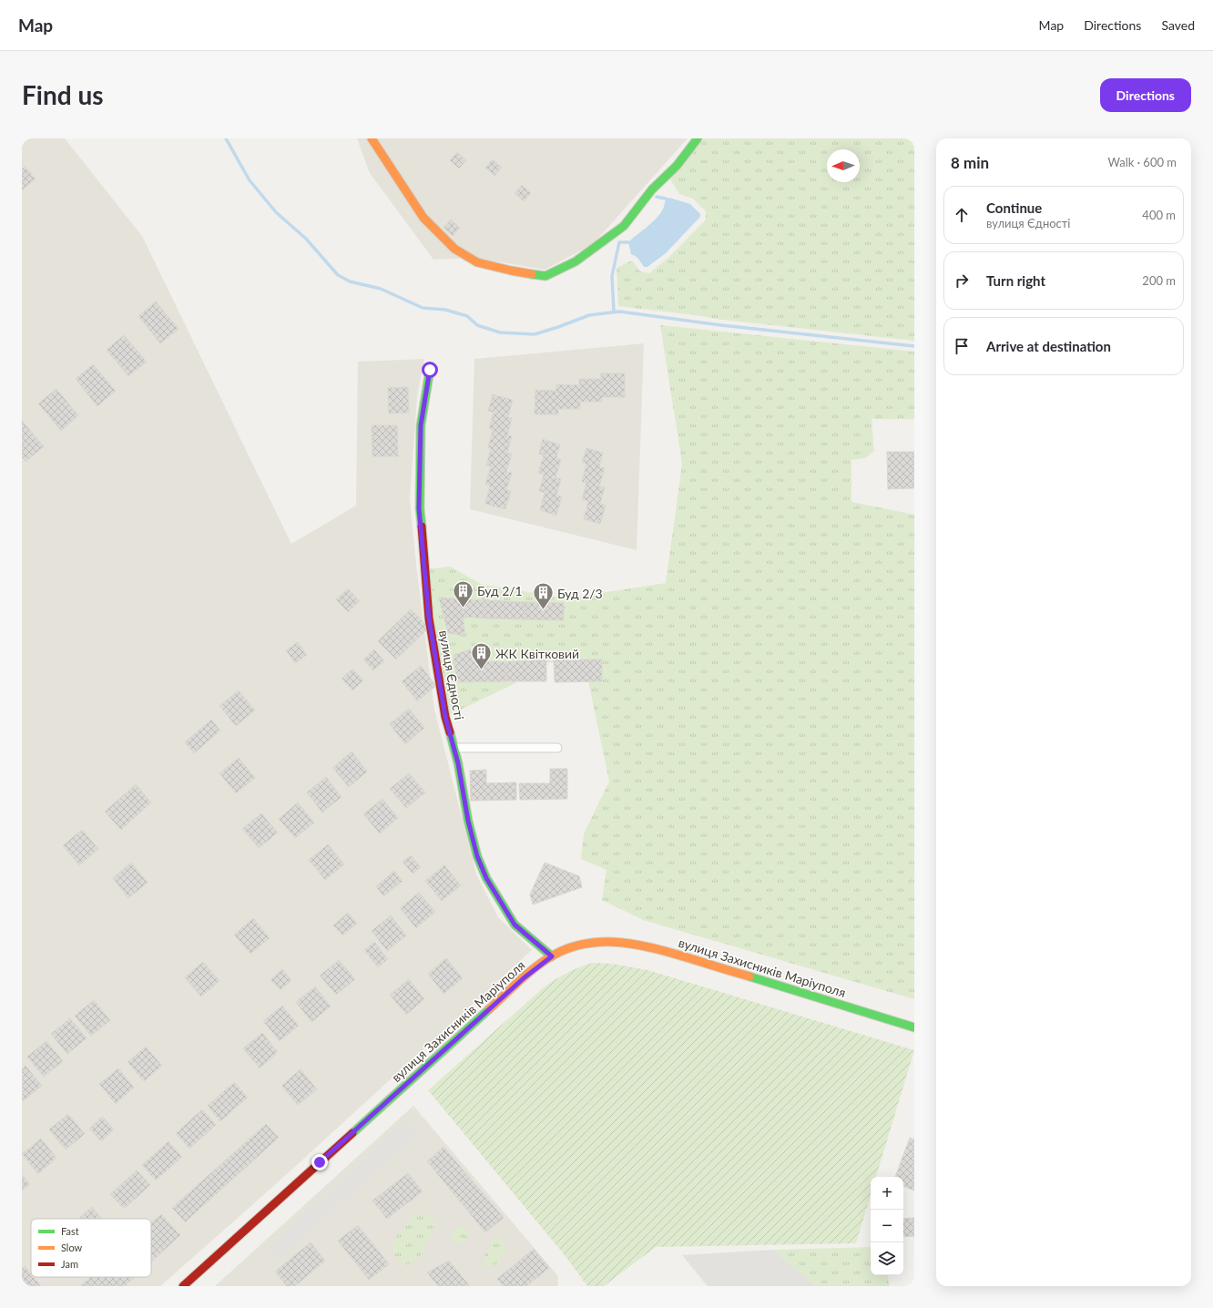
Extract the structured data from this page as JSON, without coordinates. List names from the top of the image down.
{
  "streets": {
    "street": ["вулиця Єдності", "вулиця Захисників Маріуполя"]
  },
  "crossings": [
    ["вулиця Єдності", "вулиця Захисників Маріуполя"]
  ],
  "places": {
    "building": ["Буд 2/1", "Буд 2/3", "ЖК Квітковий"]
  },
  "legend": ["Fast", "Slow", "Jam"],
  "north": "left",
  "page": {
    "header": "Map",
    "nav": ["Map", "Directions", "Saved"],
    "buttons": "Directions",
    "title": "Find us",
    "heading": ["8 min", "Walk · 600 m"],
    "list": [
      ["Continue", "вулиця Єдності", "400 m"],
      ["Turn right", "200 m"],
      "Arrive at destination"
    ],
    "map_buttons": ["+", "−"]
  }
}
